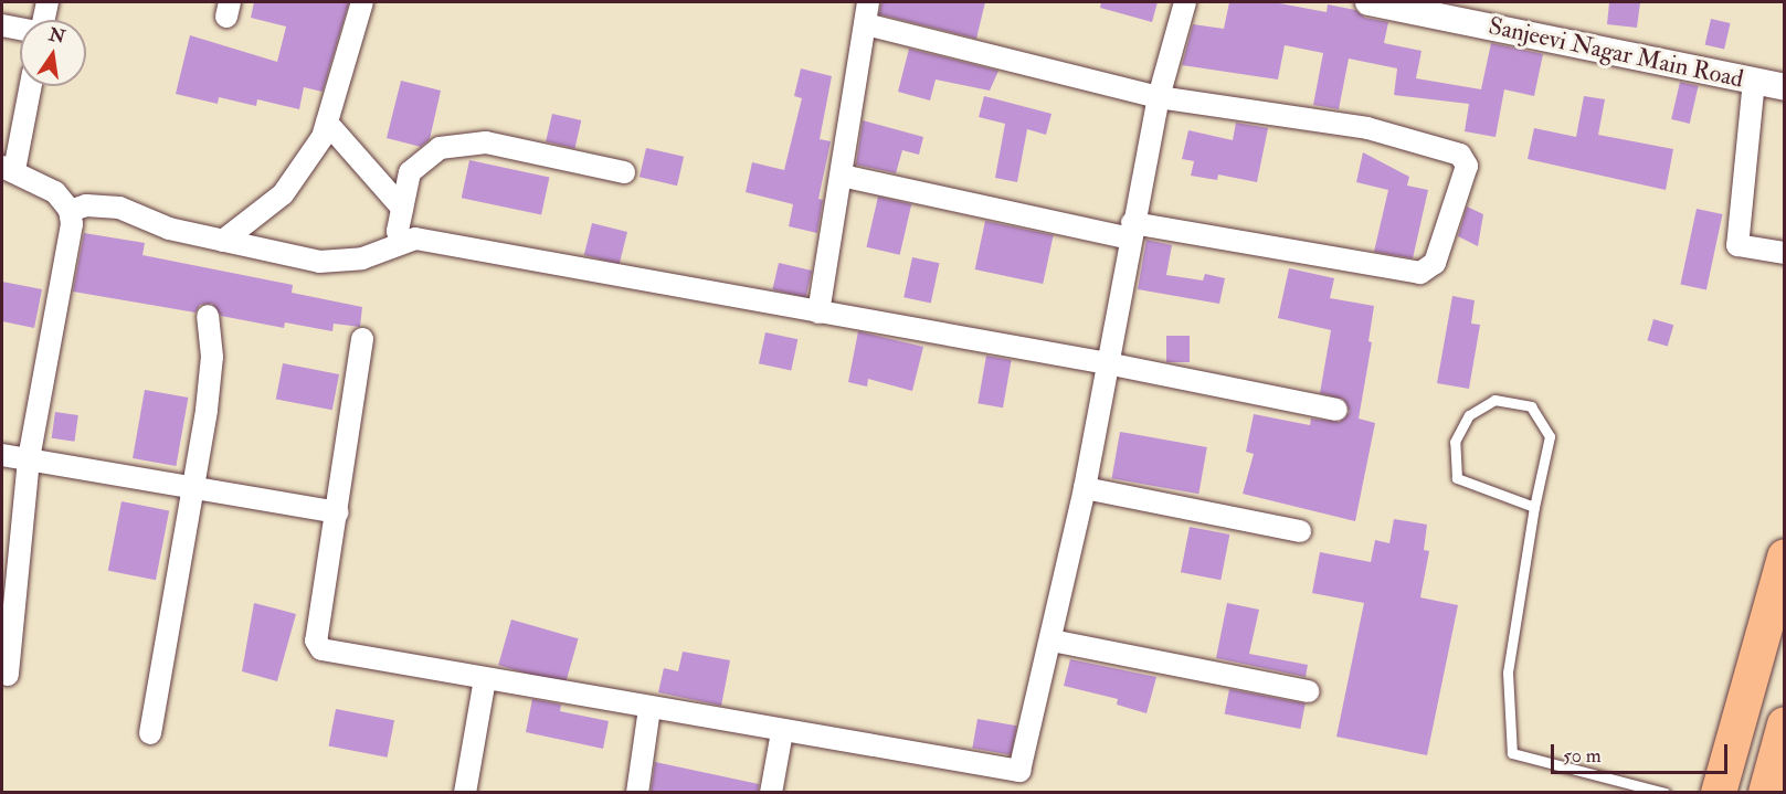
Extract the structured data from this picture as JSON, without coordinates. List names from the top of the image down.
{
  "streets": {
    "street": ["Sanjeevi Nagar Main Road"]
  },
  "scale_bar": "50 m",
  "north": "top"
}
